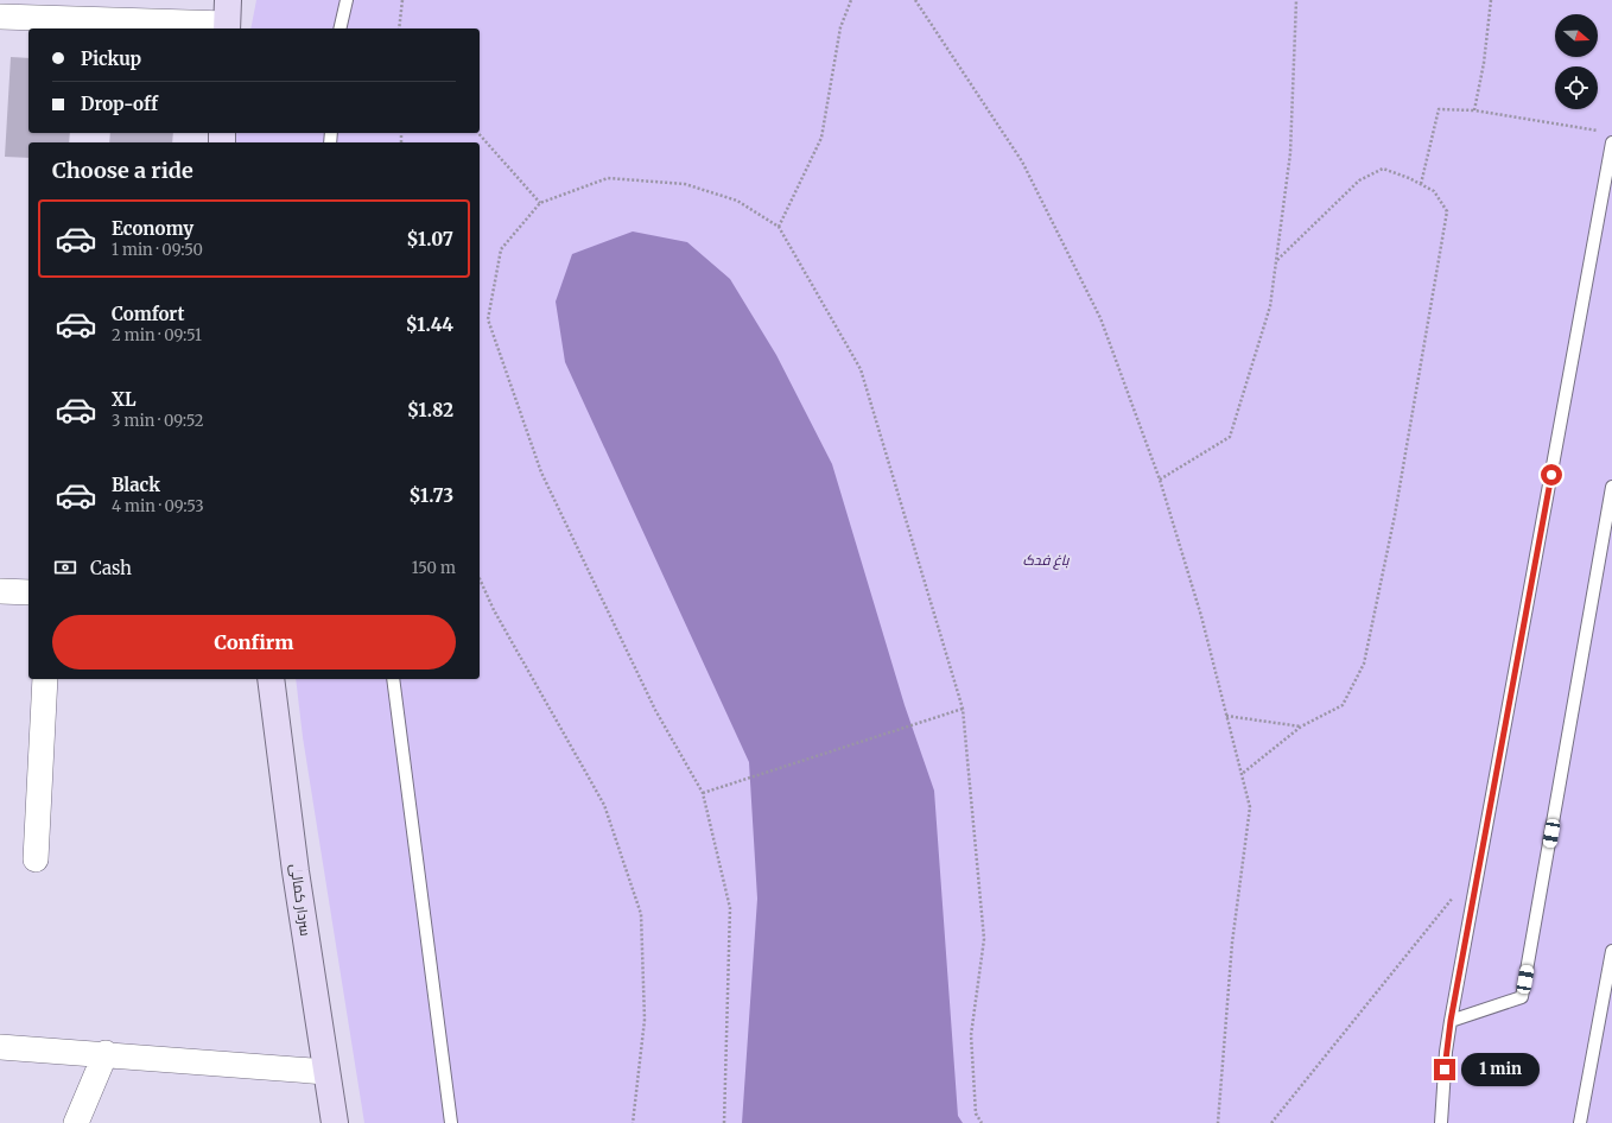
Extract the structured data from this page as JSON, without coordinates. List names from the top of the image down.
{
  "streets": {
    "main road": ["سردار کمالی"]
  },
  "parks": ["باغ فدک"],
  "north": "right",
  "page": {
    "banner": ["Pickup", "Drop-off"],
    "heading": "Choose a ride",
    "list": [
      {
        "name": "Economy",
        "note": "1 min · 09:50",
        "value": "$1.07"
      },
      {
        "name": "Comfort",
        "note": "2 min · 09:51",
        "value": "$1.44"
      },
      {
        "name": "XL",
        "note": "3 min · 09:52",
        "value": "$1.82"
      },
      {
        "name": "Black",
        "note": "4 min · 09:53",
        "value": "$1.73"
      }
    ],
    "pay": ["Cash", "150 m"],
    "buttons": "Confirm",
    "bubble": "1 min"
  }
}
